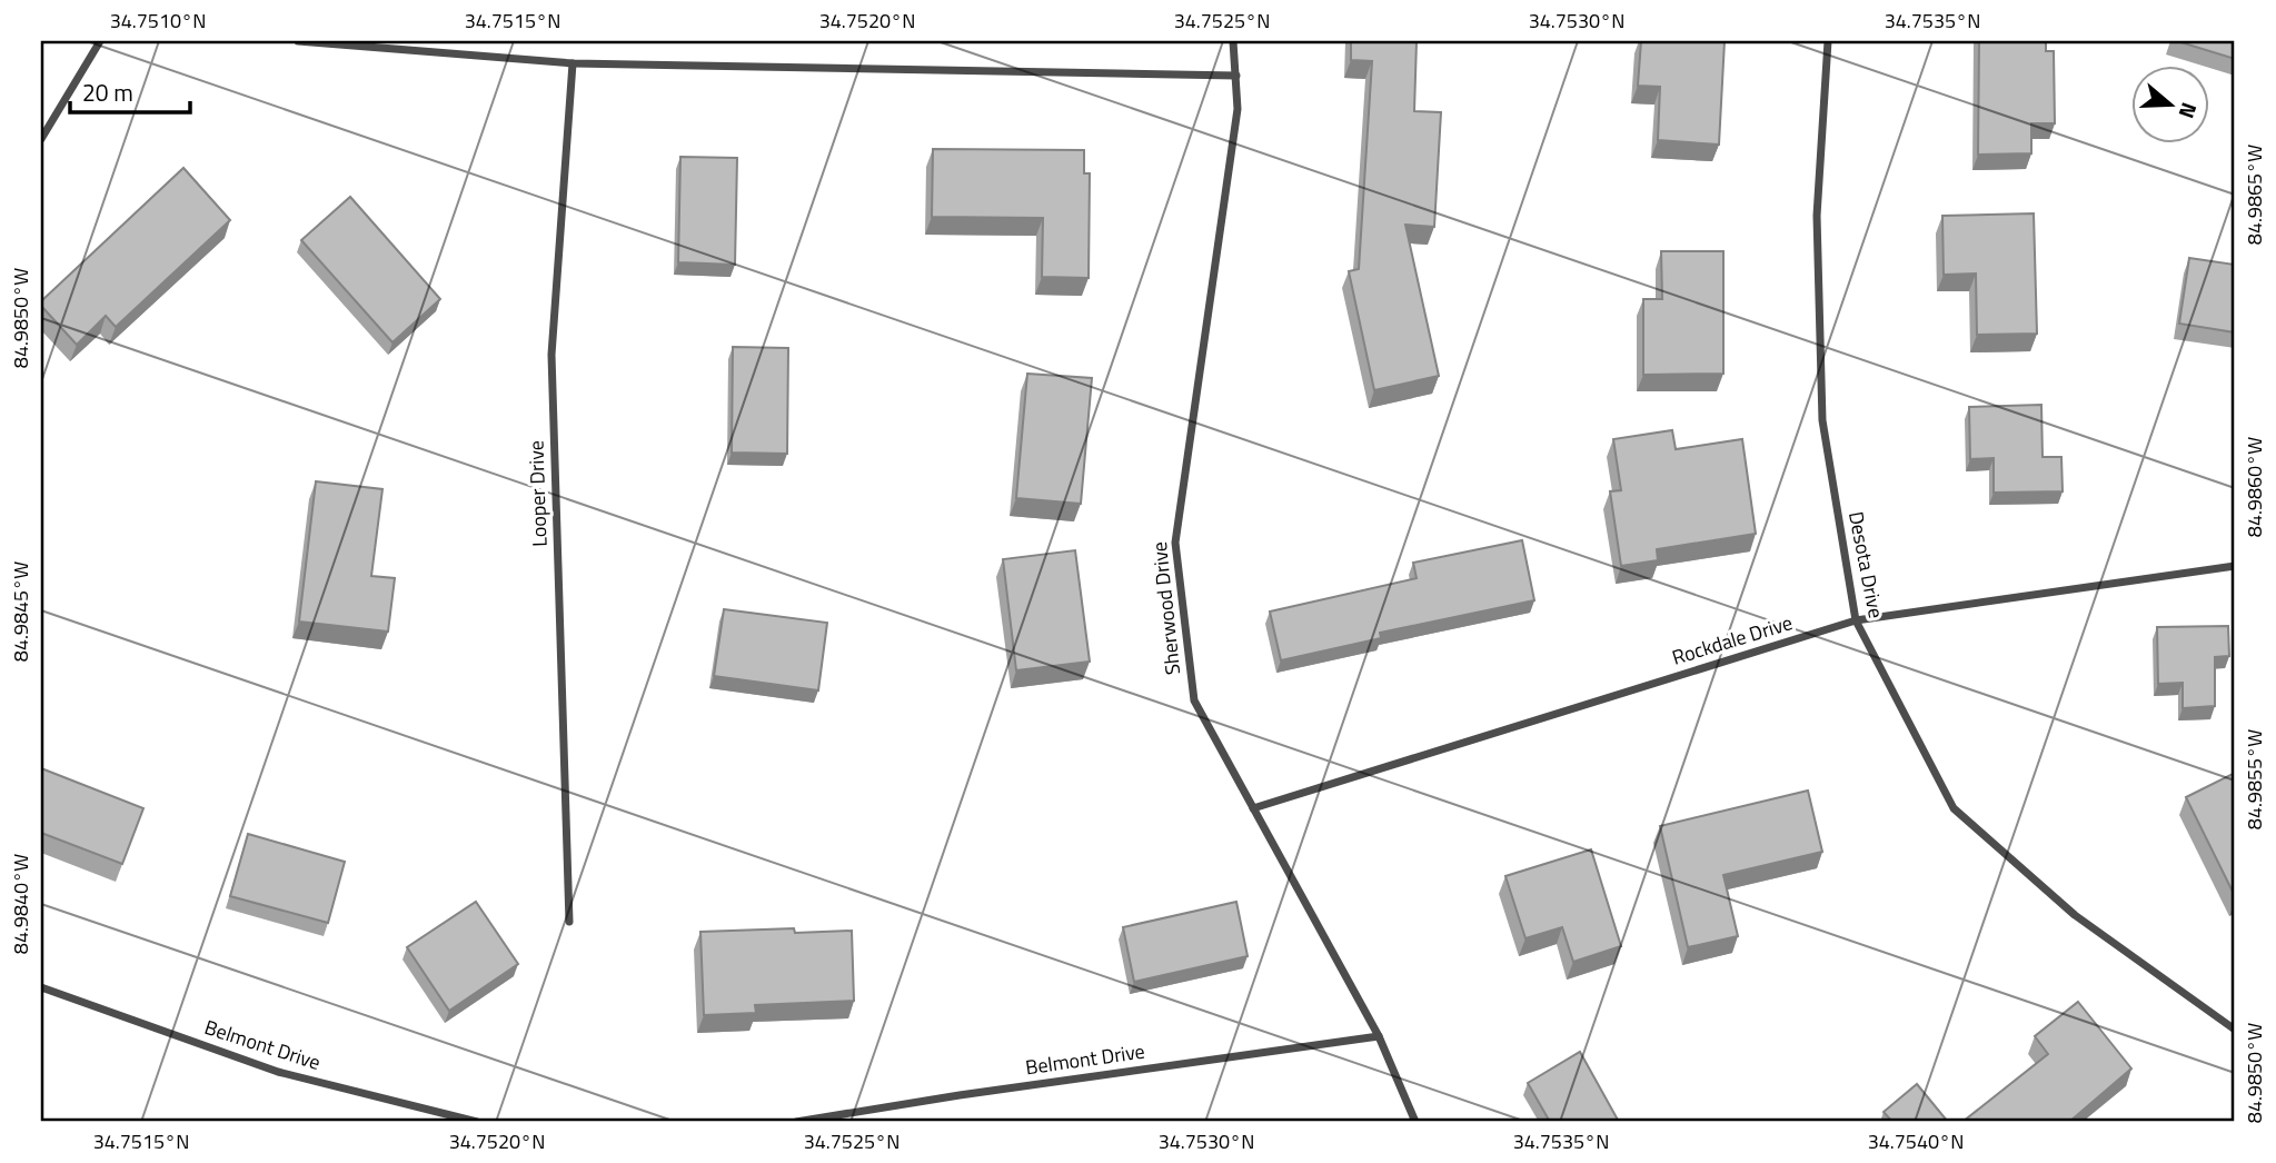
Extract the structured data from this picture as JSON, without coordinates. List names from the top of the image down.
{
  "streets": {
    "street": [
      "Looper Drive",
      "Desota Drive",
      "Sherwood Drive",
      "Rockdale Drive",
      "Belmont Drive"
    ]
  },
  "crossings": [
    ["Desota Drive", "Rockdale Drive"],
    ["Sherwood Drive", "Rockdale Drive"],
    ["Sherwood Drive", "Belmont Drive"]
  ],
  "scale_bar": "20 m",
  "north": "right",
  "coordinates": [
    "34.7510°N",
    "34.7515°N",
    "34.7520°N",
    "34.7525°N",
    "34.7530°N",
    "34.7535°N",
    "84.9865°W",
    "84.9850°W",
    "84.9860°W",
    "84.9845°W",
    "84.9855°W",
    "84.9840°W",
    "34.7540°N"
  ]
}
